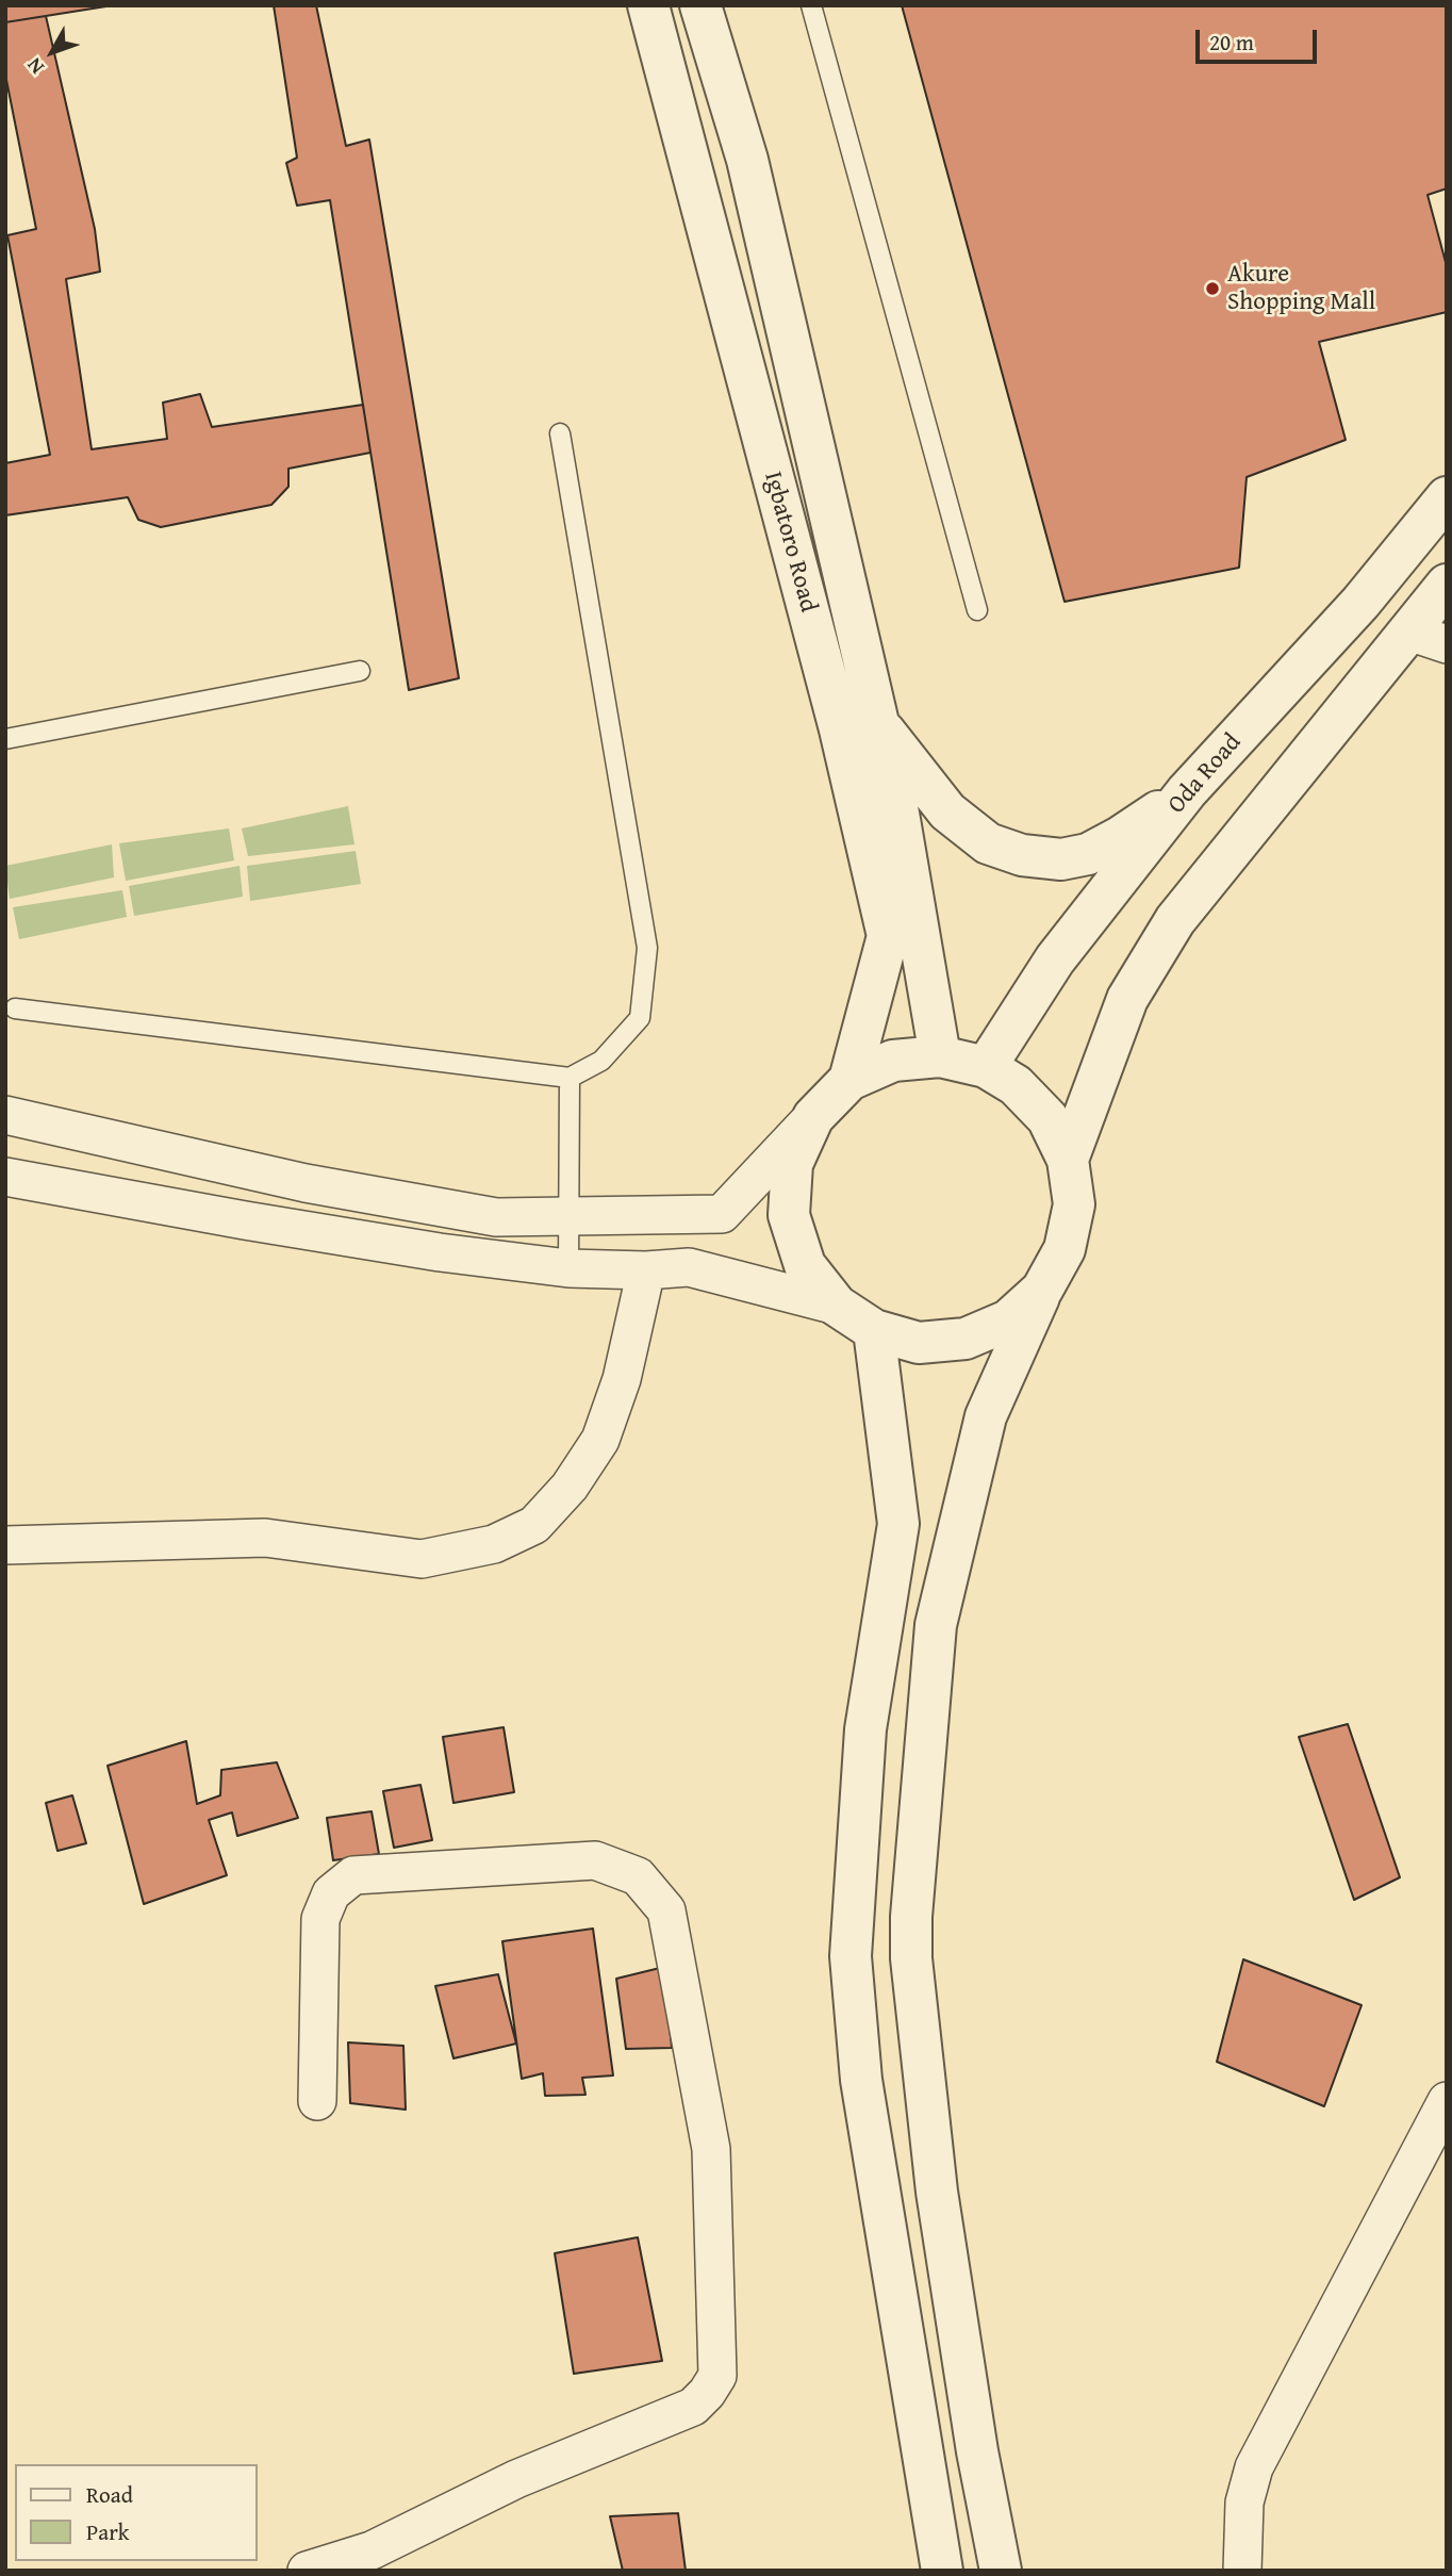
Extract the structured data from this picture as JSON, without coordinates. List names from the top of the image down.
{
  "streets": {
    "street": ["Igbatoro Road", "Oda Road"]
  },
  "places": ["Akure Shopping Mall"],
  "legend": ["Road", "Park"],
  "scale_bar": "20 m",
  "north": "bottom left"
}
